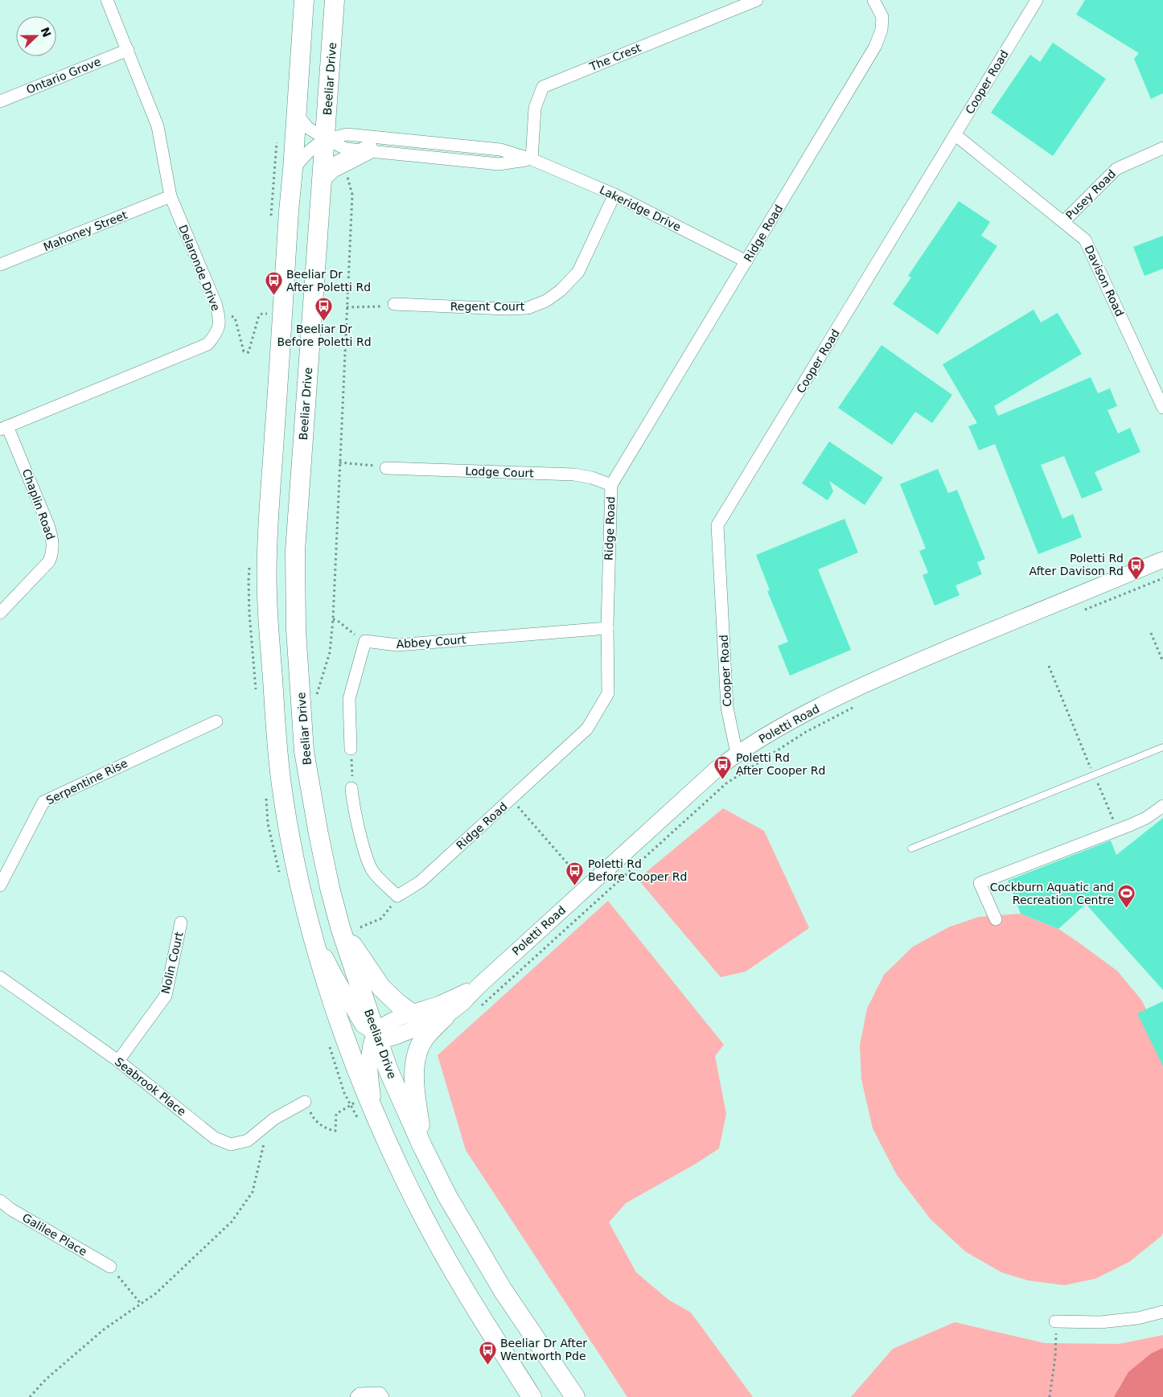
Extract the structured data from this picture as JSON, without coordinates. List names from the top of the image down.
{
  "streets": {
    "highway": ["Beeliar Drive"],
    "main road": ["Poletti Road"],
    "street": [
      "The Crest",
      "Ontario Grove",
      "Cooper Road",
      "Pusey Road",
      "Lakeridge Drive",
      "Mahoney Street",
      "Ridge Road",
      "Delaronde Drive",
      "Davison Road",
      "Regent Court",
      "Lodge Court",
      "Chaplin Road",
      "Abbey Court",
      "Serpentine Rise",
      "Nolin Court",
      "Seabrook Place",
      "Galilee Place"
    ]
  },
  "crossings": [
    ["The Crest", "Lakeridge Drive"],
    ["Ontario Grove", "Delaronde Drive"],
    ["Beeliar Drive", "Lakeridge Drive"],
    ["Beeliar Drive", "Poletti Road"],
    ["Cooper Road", "Davison Road"],
    ["Cooper Road", "Poletti Road"],
    ["Pusey Road", "Davison Road"],
    ["Lakeridge Drive", "Ridge Road"],
    ["Lakeridge Drive", "Regent Court"],
    ["Mahoney Street", "Delaronde Drive"],
    ["Ridge Road", "Lodge Court"],
    ["Ridge Road", "Abbey Court"],
    ["Delaronde Drive", "Chaplin Road"],
    ["Nolin Court", "Seabrook Place"]
  ],
  "places": {
    "bus stop": [
      "Beeliar Dr After Poletti Rd",
      "Beeliar Dr Before Poletti Rd",
      "Poletti Rd After Davison Rd",
      "Poletti Rd After Cooper Rd",
      "Poletti Rd Before Cooper Rd",
      "Beeliar Dr After Wentworth Pde"
    ],
    "sports": ["Cockburn Aquatic and Recreation Centre"]
  },
  "north": "right"
}
